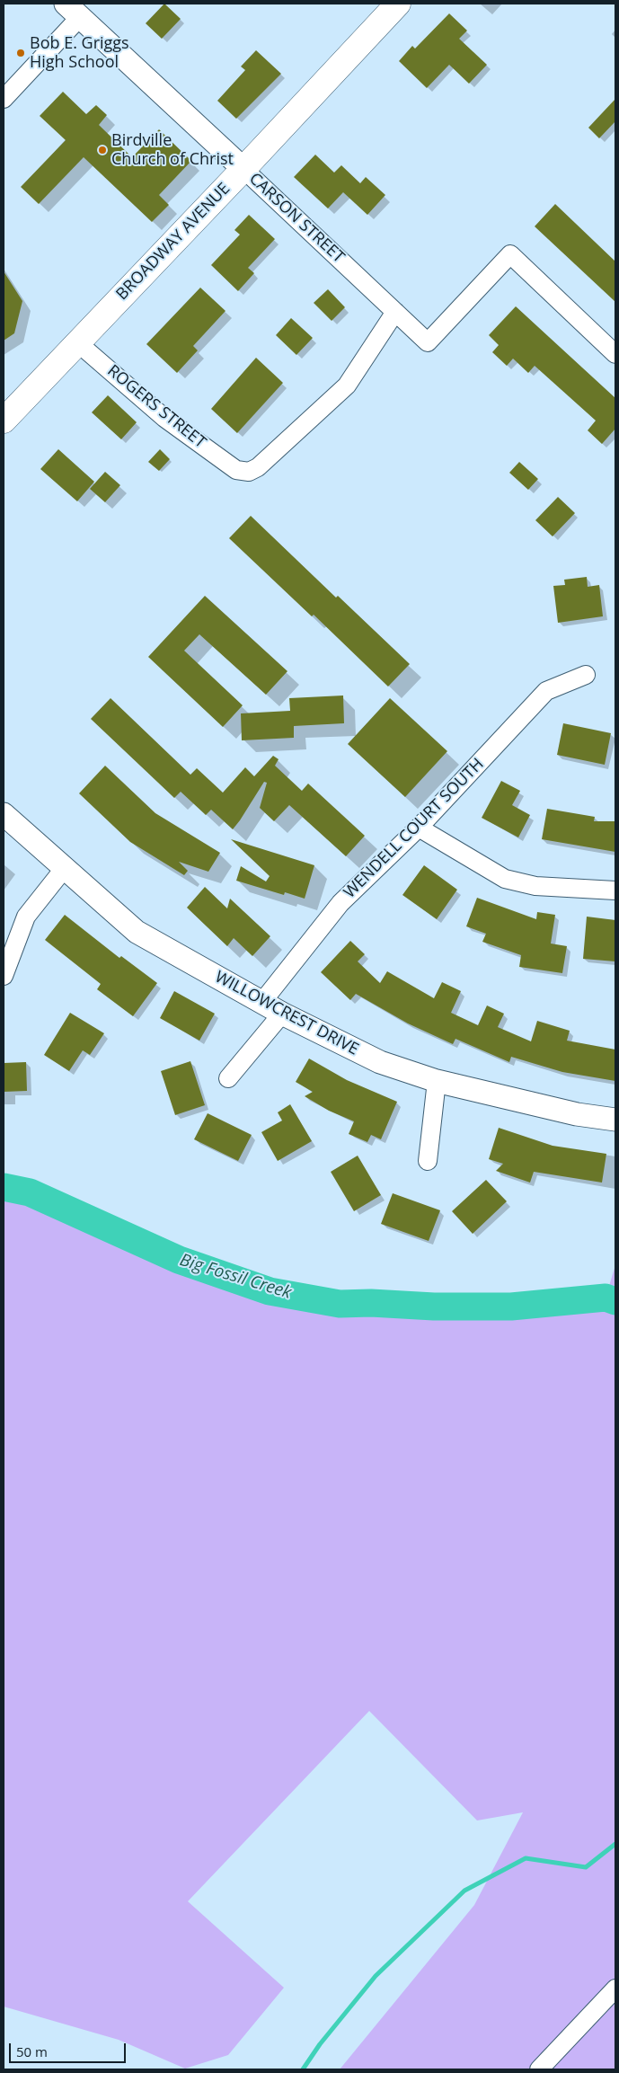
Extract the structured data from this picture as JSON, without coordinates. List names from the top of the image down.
{
  "streets": {
    "main road": ["BROADWAY AVENUE"],
    "street": [
      "CARSON STREET",
      "ROGERS STREET",
      "WENDELL COURT SOUTH",
      "WILLOWCREST DRIVE"
    ]
  },
  "crossings": [
    ["CARSON STREET", "BROADWAY AVENUE"],
    ["CARSON STREET", "ROGERS STREET"],
    ["BROADWAY AVENUE", "ROGERS STREET"],
    ["WENDELL COURT SOUTH", "WILLOWCREST DRIVE"]
  ],
  "water": ["Big Fossil Creek"],
  "places": ["Bob E. Griggs High School", "Birdville Church of Christ"],
  "scale_bar": "50 m"
}
